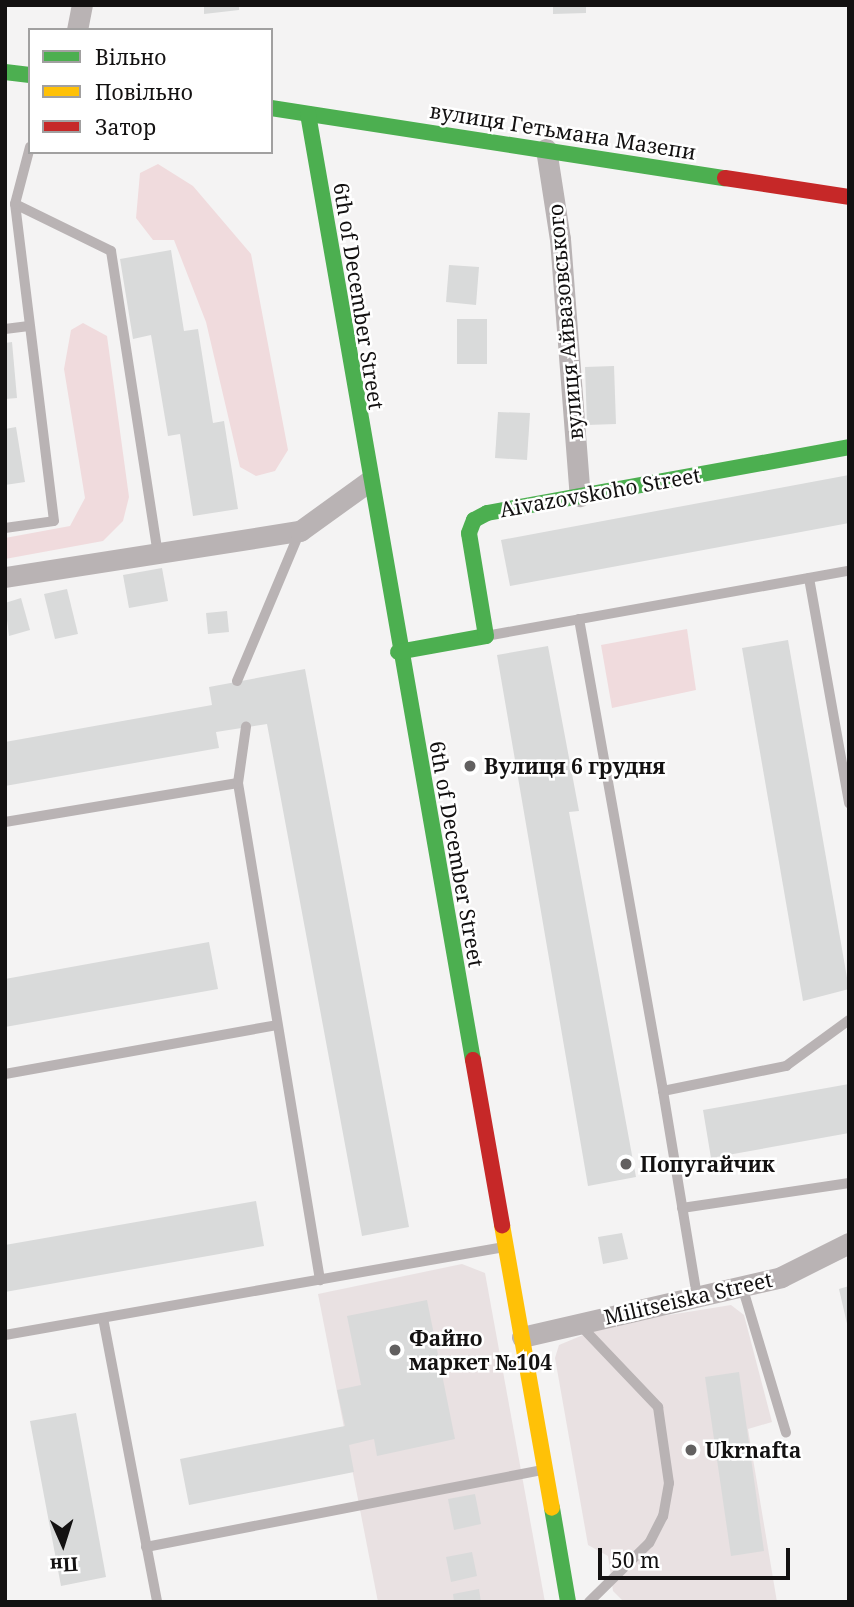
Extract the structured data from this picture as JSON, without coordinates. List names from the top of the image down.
{
  "streets": {
    "main road": ["вулиця Гетьмана Мазепи", "6th of December Street", "Aivazovskoho Street"],
    "street": ["вулиця Айвазовського", "Militseiska Street"]
  },
  "crossings": [
    ["вулиця Гетьмана Мазепи", "6th of December Street"],
    ["вулиця Гетьмана Мазепи", "вулиця Айвазовського"],
    ["6th of December Street", "Militseiska Street"],
    ["вулиця Айвазовського", "Aivazovskoho Street"]
  ],
  "places": [
    "Вулиця 6 грудня",
    "Попугайчик",
    "Файно маркет №104",
    "Ukrnafta"
  ],
  "legend": ["Вільно", "Повільно", "Затор"],
  "scale_bar": "50 m",
  "north": "bottom"
}
